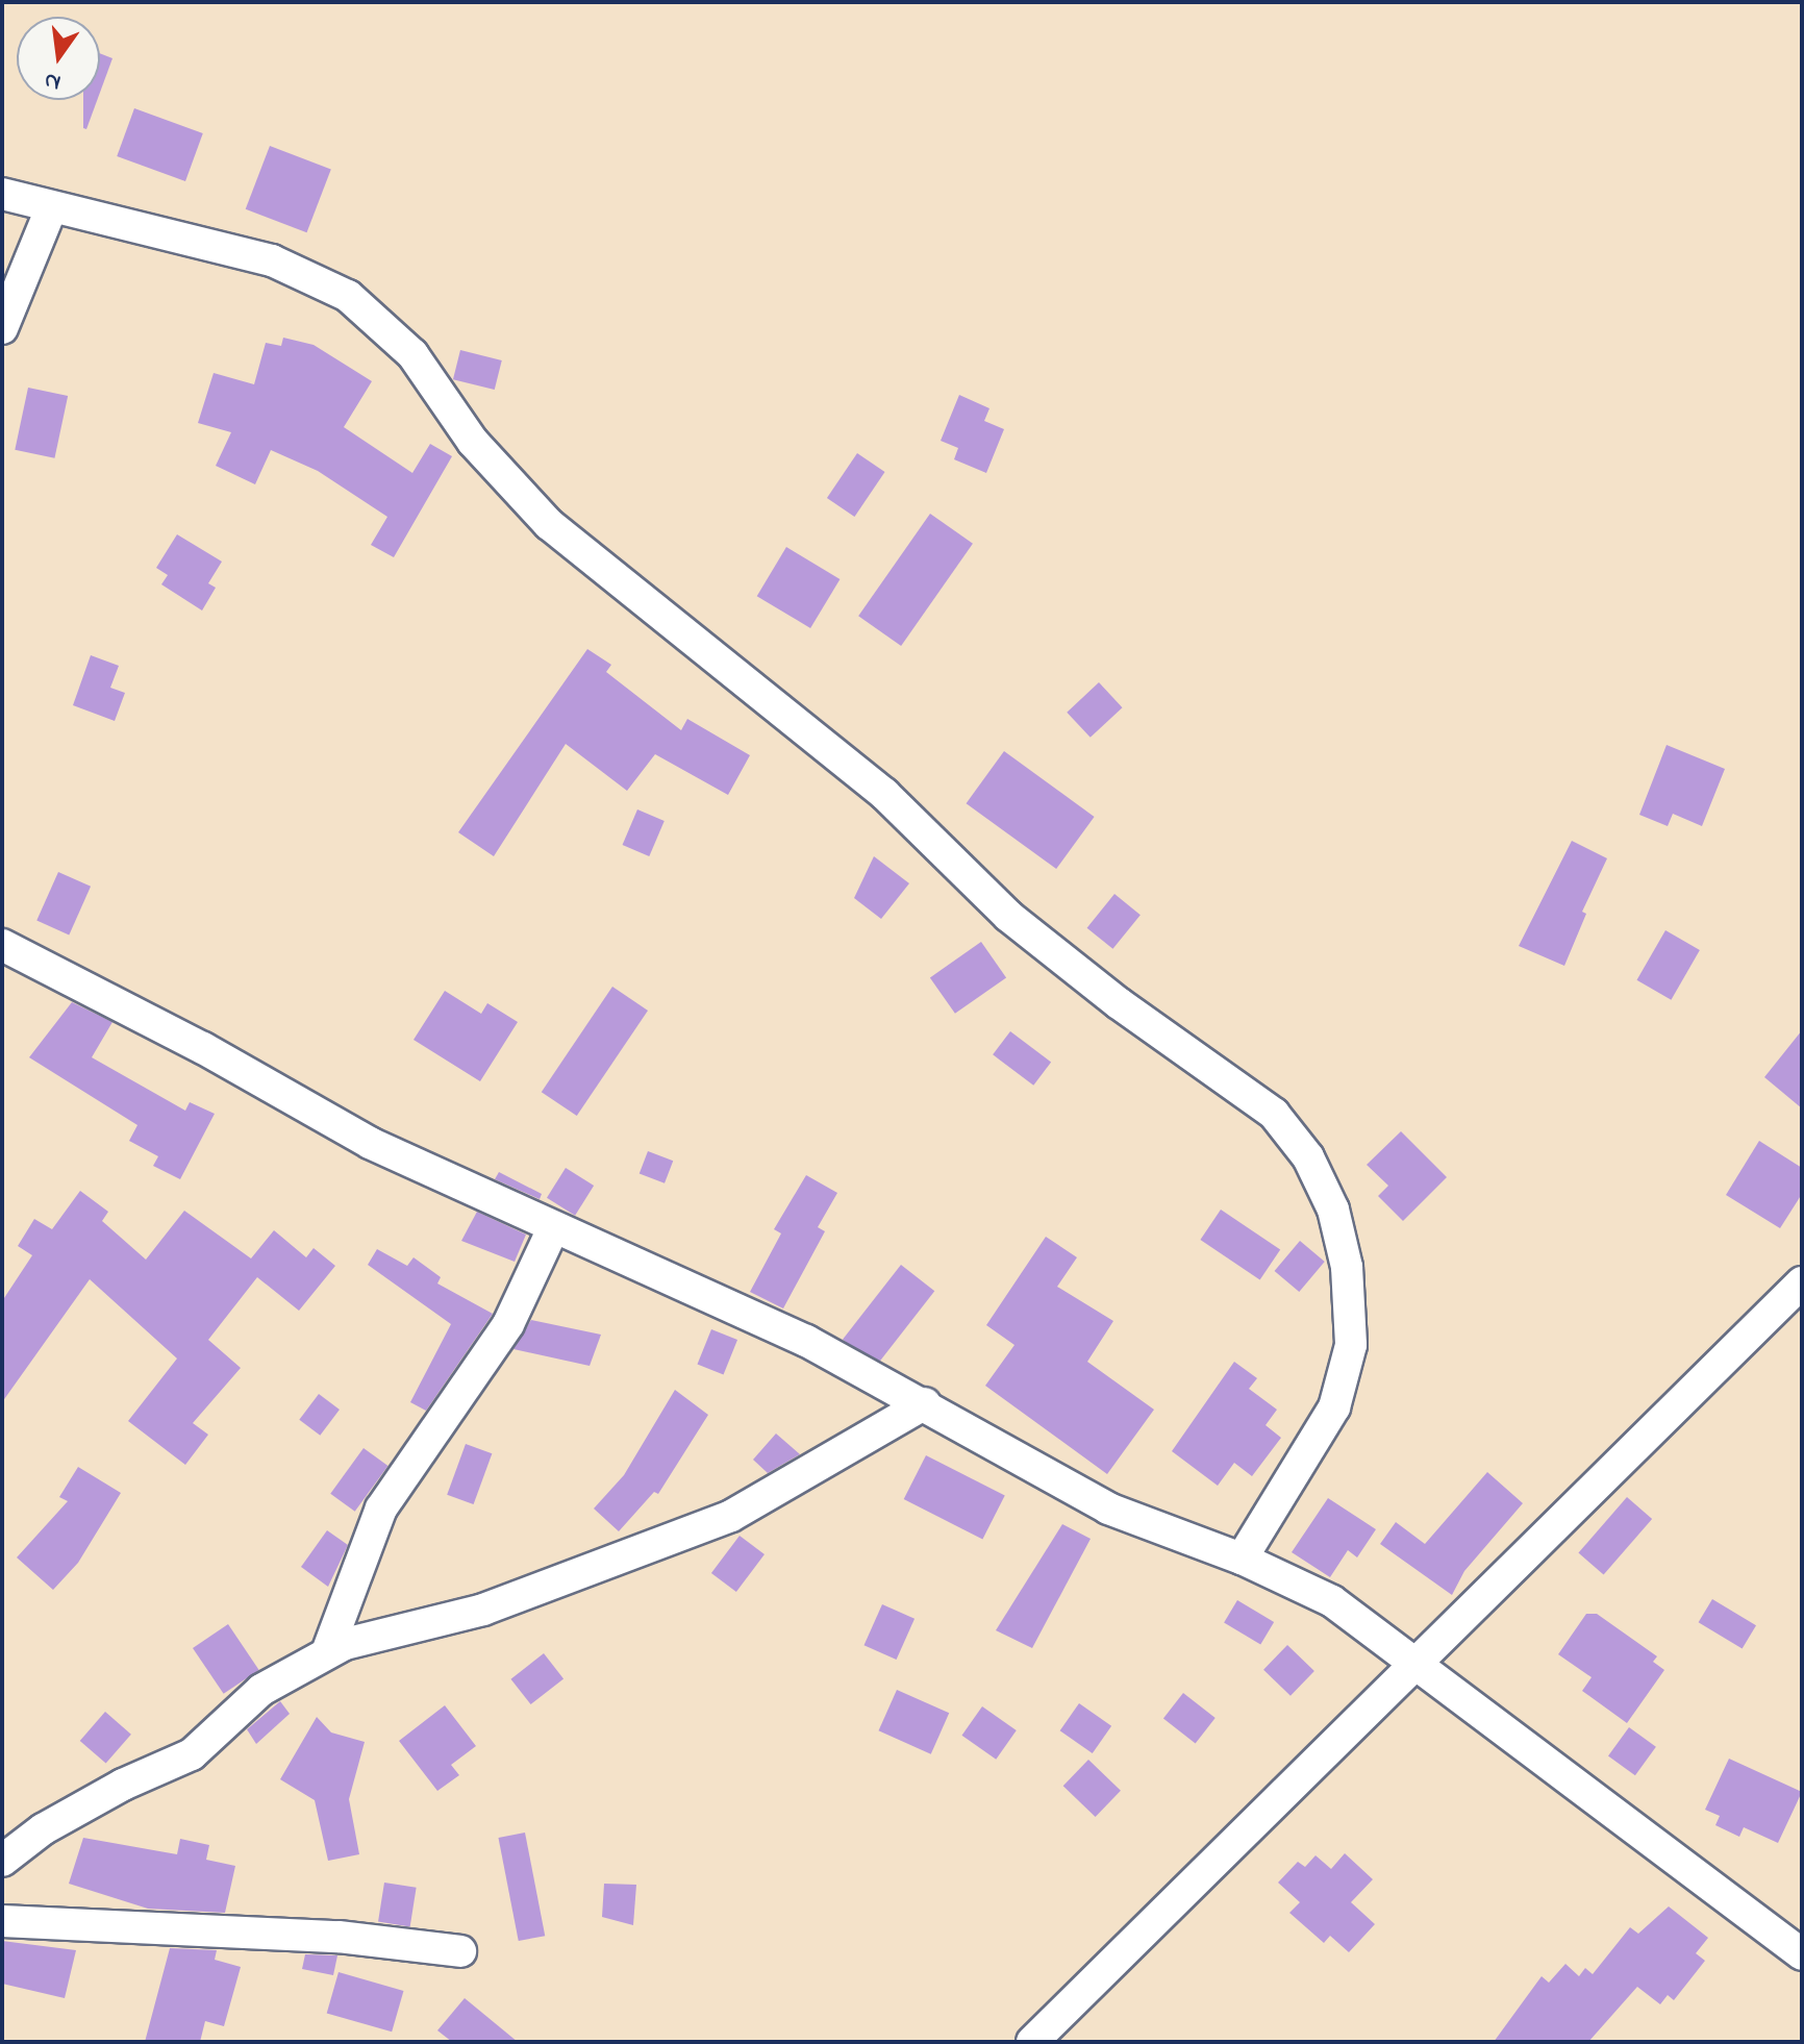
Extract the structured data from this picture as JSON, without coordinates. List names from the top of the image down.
{
  "north": "bottom"
}
